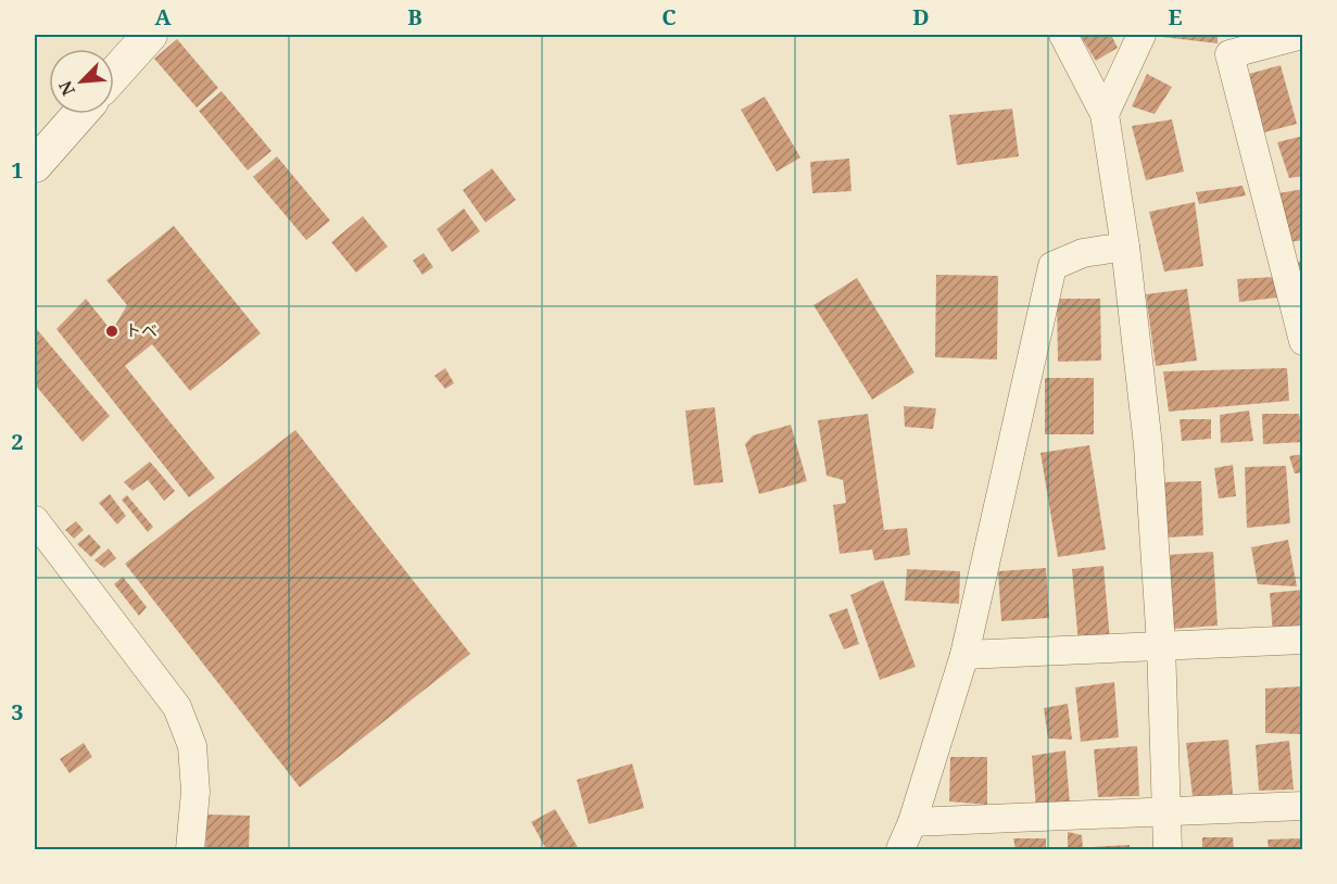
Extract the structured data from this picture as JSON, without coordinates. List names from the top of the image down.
{
  "places": ["トベ"],
  "north": "bottom left",
  "grid": {
    "columns": [
      "A",
      "B",
      "C",
      "D",
      "E"
    ],
    "rows": ["1", "2", "3"]
  }
}
